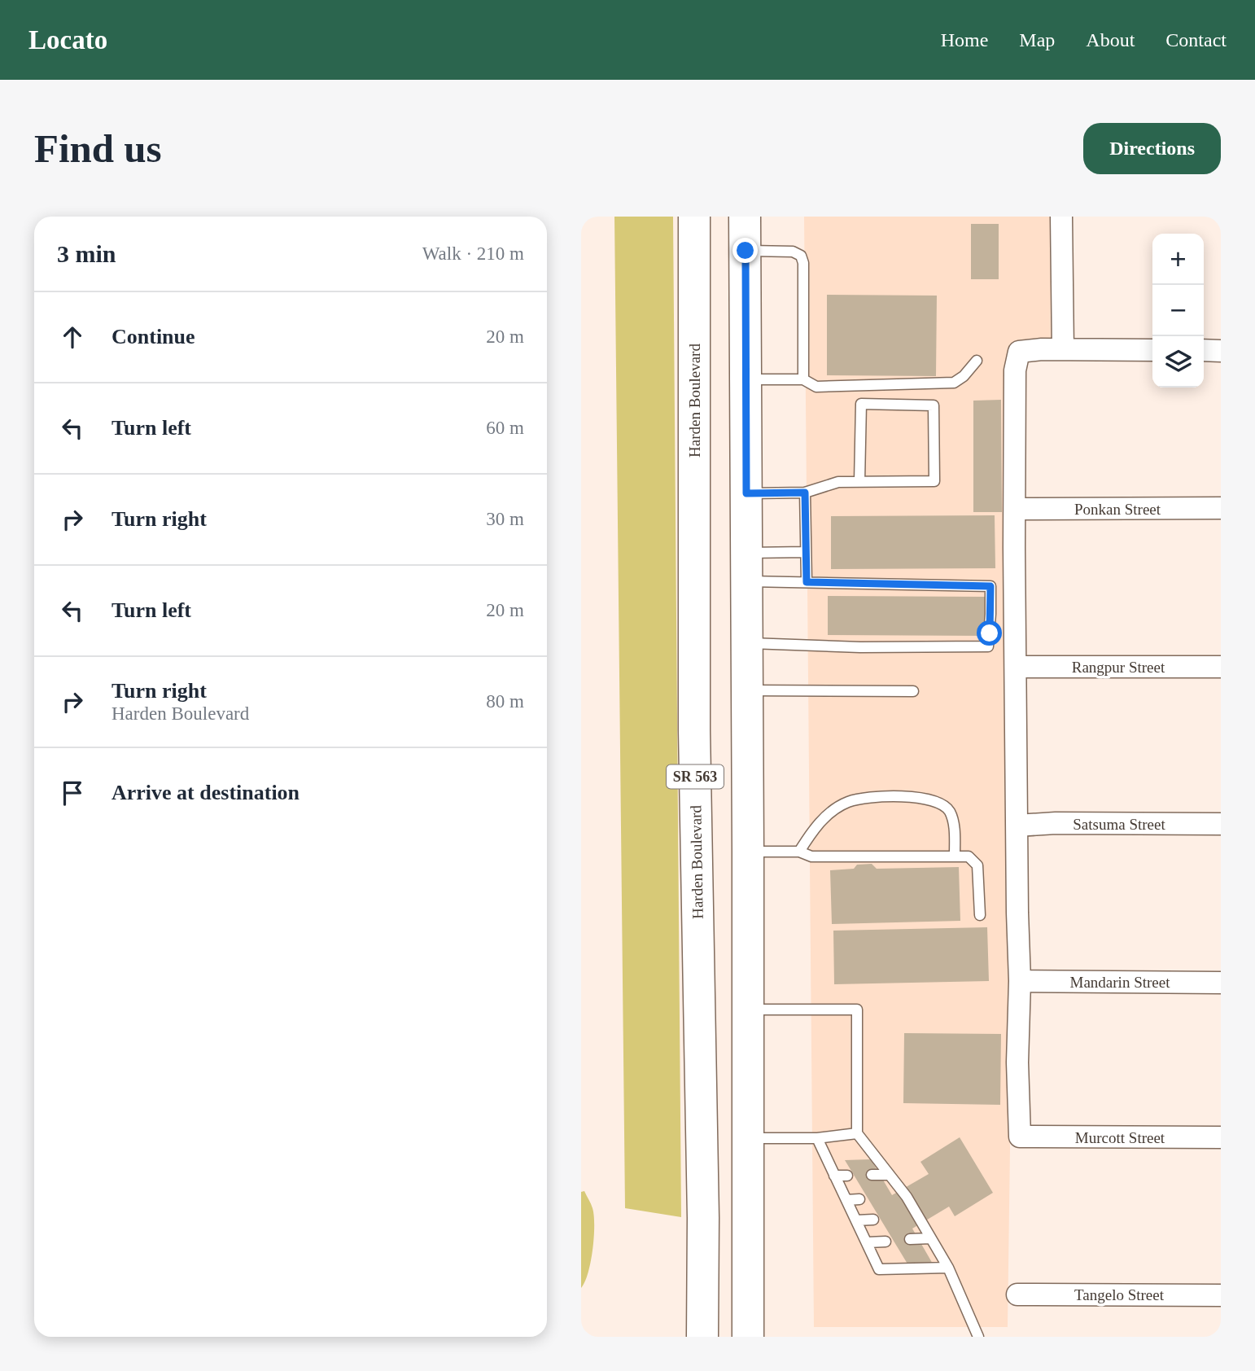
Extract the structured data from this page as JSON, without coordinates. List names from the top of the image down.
{
  "streets": {
    "main road": ["Harden Boulevard", "SR 563"],
    "street": [
      "Ponkan Street",
      "Rangpur Street",
      "Satsuma Street",
      "Mandarin Street",
      "Murcott Street",
      "Tangelo Street"
    ]
  },
  "crossings": [
    ["Mandarin Street", "Murcott Street"]
  ],
  "page": {
    "header": "Locato",
    "nav": [
      "Home",
      "Map",
      "About",
      "Contact"
    ],
    "buttons": "Directions",
    "title": "Find us",
    "heading": ["3 min", "Walk · 210 m"],
    "map_buttons": ["+", "−"],
    "list": [
      ["Continue", "20 m"],
      ["Turn left", "60 m"],
      ["Turn right", "30 m"],
      ["Turn left", "20 m"],
      ["Turn right", "Harden Boulevard", "80 m"],
      "Arrive at destination"
    ]
  }
}
